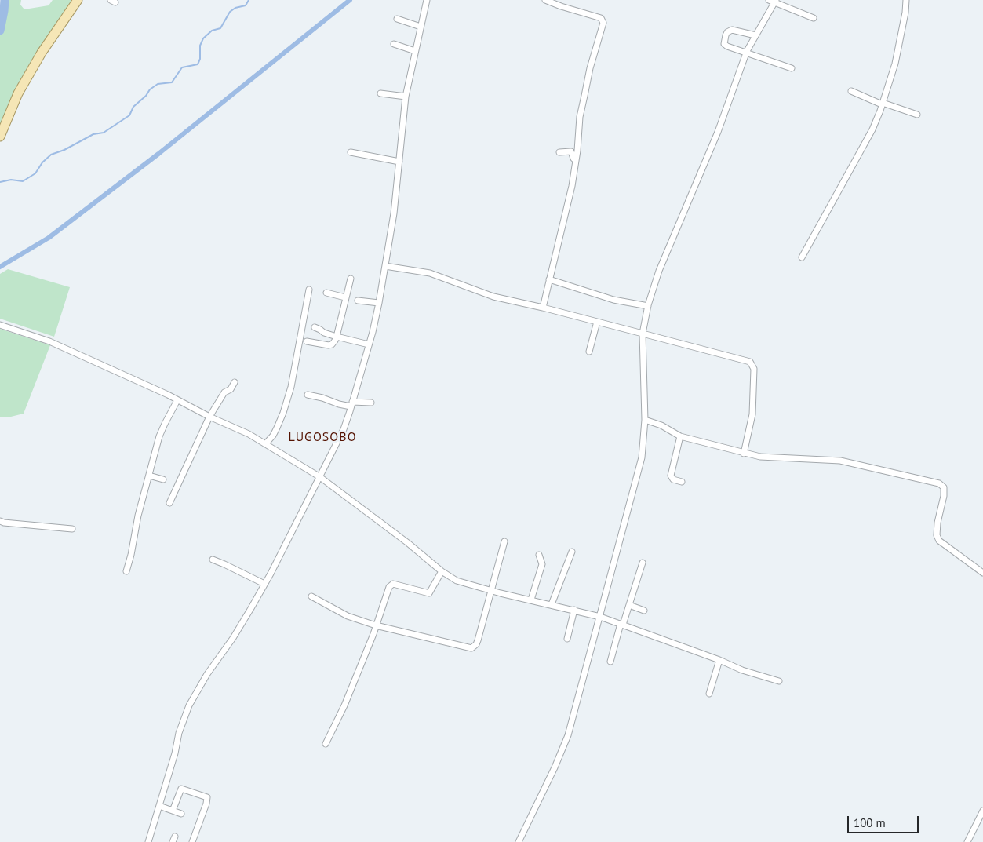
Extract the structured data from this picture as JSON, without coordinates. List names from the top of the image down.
{
  "districts": ["LUGOSOBO"],
  "scale_bar": "100 m"
}
